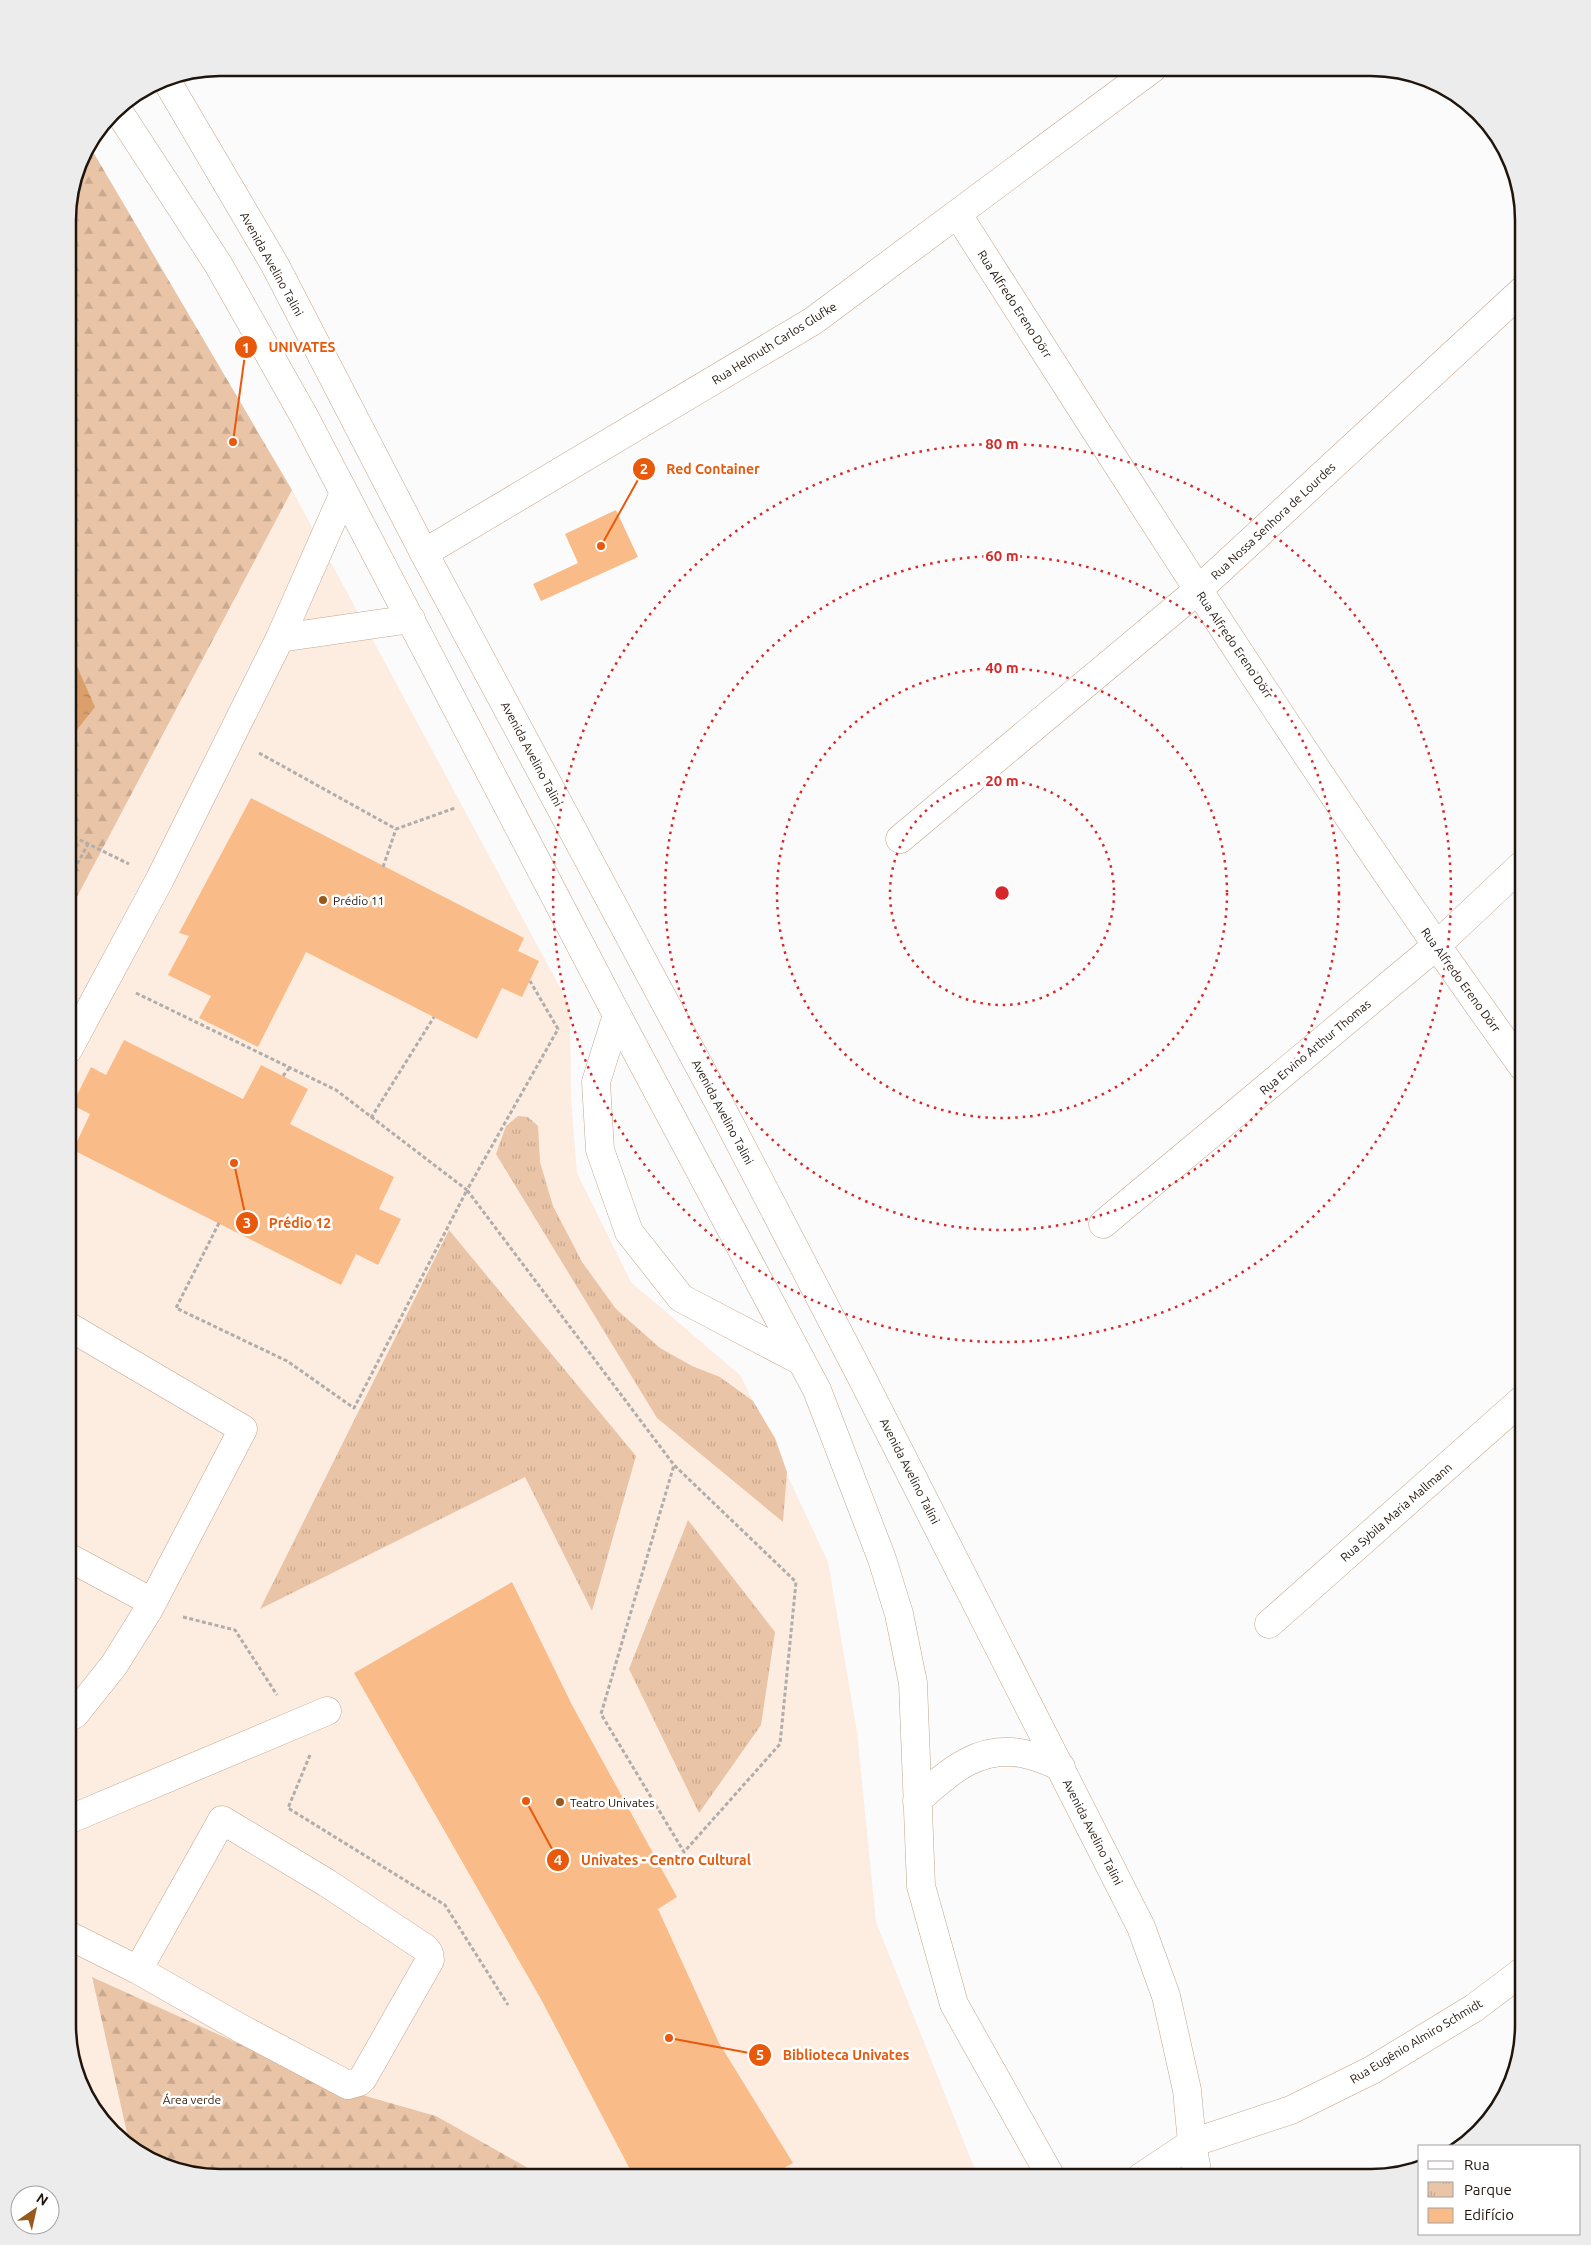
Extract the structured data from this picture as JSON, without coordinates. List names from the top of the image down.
{
  "streets": {
    "main road": [
      "Avenida Avelino Talini",
      "Rua Alfredo Ereno Dörr",
      "Rua Helmuth Carlos Glufke",
      "Rua Nossa Senhora de Lourdes",
      "Rua Ervino Arthur Thomas",
      "Rua Sybila Maria Mallmann",
      "Rua Eugênio Almiro Schmidt"
    ]
  },
  "crossings": [
    ["Avenida Avelino Talini", "Rua Helmuth Carlos Glufke"],
    ["Avenida Avelino Talini", "Rua Eugênio Almiro Schmidt"],
    ["Rua Alfredo Ereno Dörr", "Rua Helmuth Carlos Glufke"],
    ["Rua Alfredo Ereno Dörr", "Rua Nossa Senhora de Lourdes"],
    ["Rua Alfredo Ereno Dörr", "Rua Ervino Arthur Thomas"]
  ],
  "parks": ["Área verde"],
  "places": [
    "UNIVATES",
    "Red Container",
    "Prédio 11",
    "Prédio 12",
    "Univates - Centro Cultural",
    "Teatro Univates",
    "Biblioteca Univates"
  ],
  "legend": ["Rua", "Parque", "Edifício"],
  "north": "top right",
  "rings": [
    "80 m",
    "60 m",
    "40 m",
    "20 m"
  ]
}
